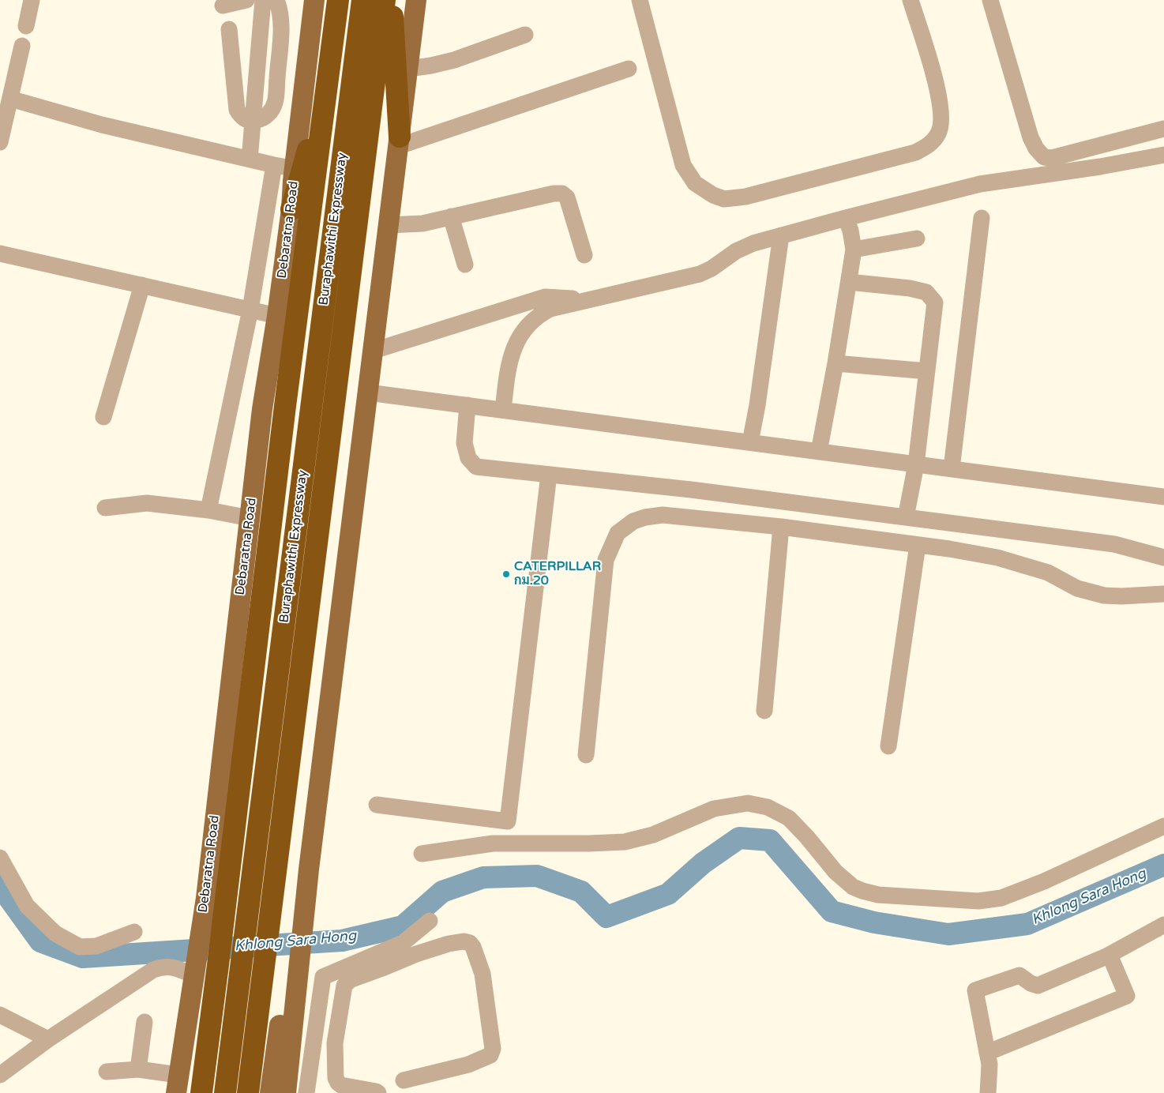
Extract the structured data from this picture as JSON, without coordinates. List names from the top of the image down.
{
  "streets": {
    "highway": ["Buraphawithi Expressway", "Debaratna Road"]
  },
  "water": ["Khlong Sara Hong"],
  "places": ["CATERPILLAR กม.20"]
}
